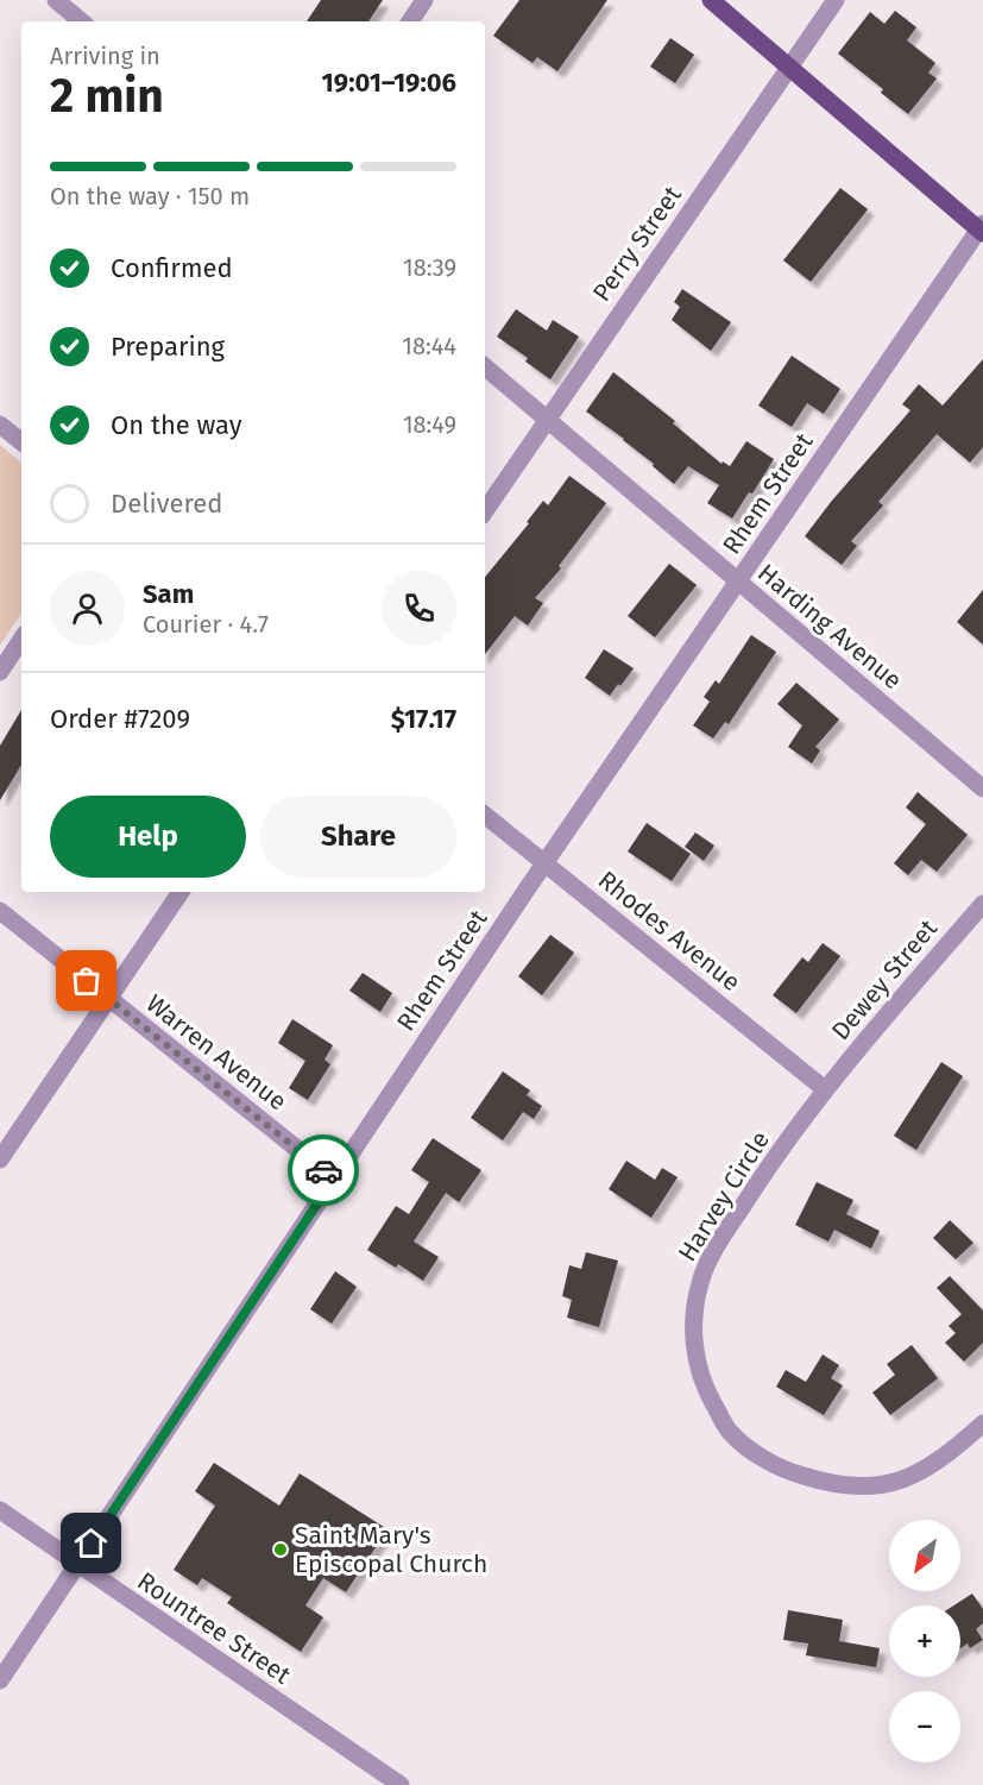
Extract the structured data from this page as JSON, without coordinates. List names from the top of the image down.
{
  "streets": {
    "street": [
      "Perry Street",
      "Rhem Street",
      "Harding Avenue",
      "Rhodes Avenue",
      "Dewey Street",
      "Warren Avenue",
      "Harvey Circle",
      "Rountree Street"
    ]
  },
  "crossings": [
    ["Perry Street", "Harding Avenue"],
    ["Rhem Street", "Harding Avenue"],
    ["Rhem Street", "Rhodes Avenue"],
    ["Rhem Street", "Warren Avenue"],
    ["Rhem Street", "Rountree Street"],
    ["Rhodes Avenue", "Dewey Street"],
    ["Rhodes Avenue", "Harvey Circle"],
    ["Dewey Street", "Harvey Circle"]
  ],
  "places": ["Saint Mary's Episcopal Church"],
  "north": "bottom left",
  "page": {
    "heading": ["2 min", "Arriving in", "19:01–19:06"],
    "panel": [
      "Sam",
      "Courier · 4.7",
      "Order #7209",
      "$17.17"
    ],
    "bar": "On the way · 150 m",
    "list": [
      ["Confirmed", "18:39"],
      ["Preparing", "18:44"],
      ["On the way", "18:49"],
      "Delivered"
    ],
    "buttons": ["Help", "Share"],
    "map_buttons": ["+", "−"]
  }
}
